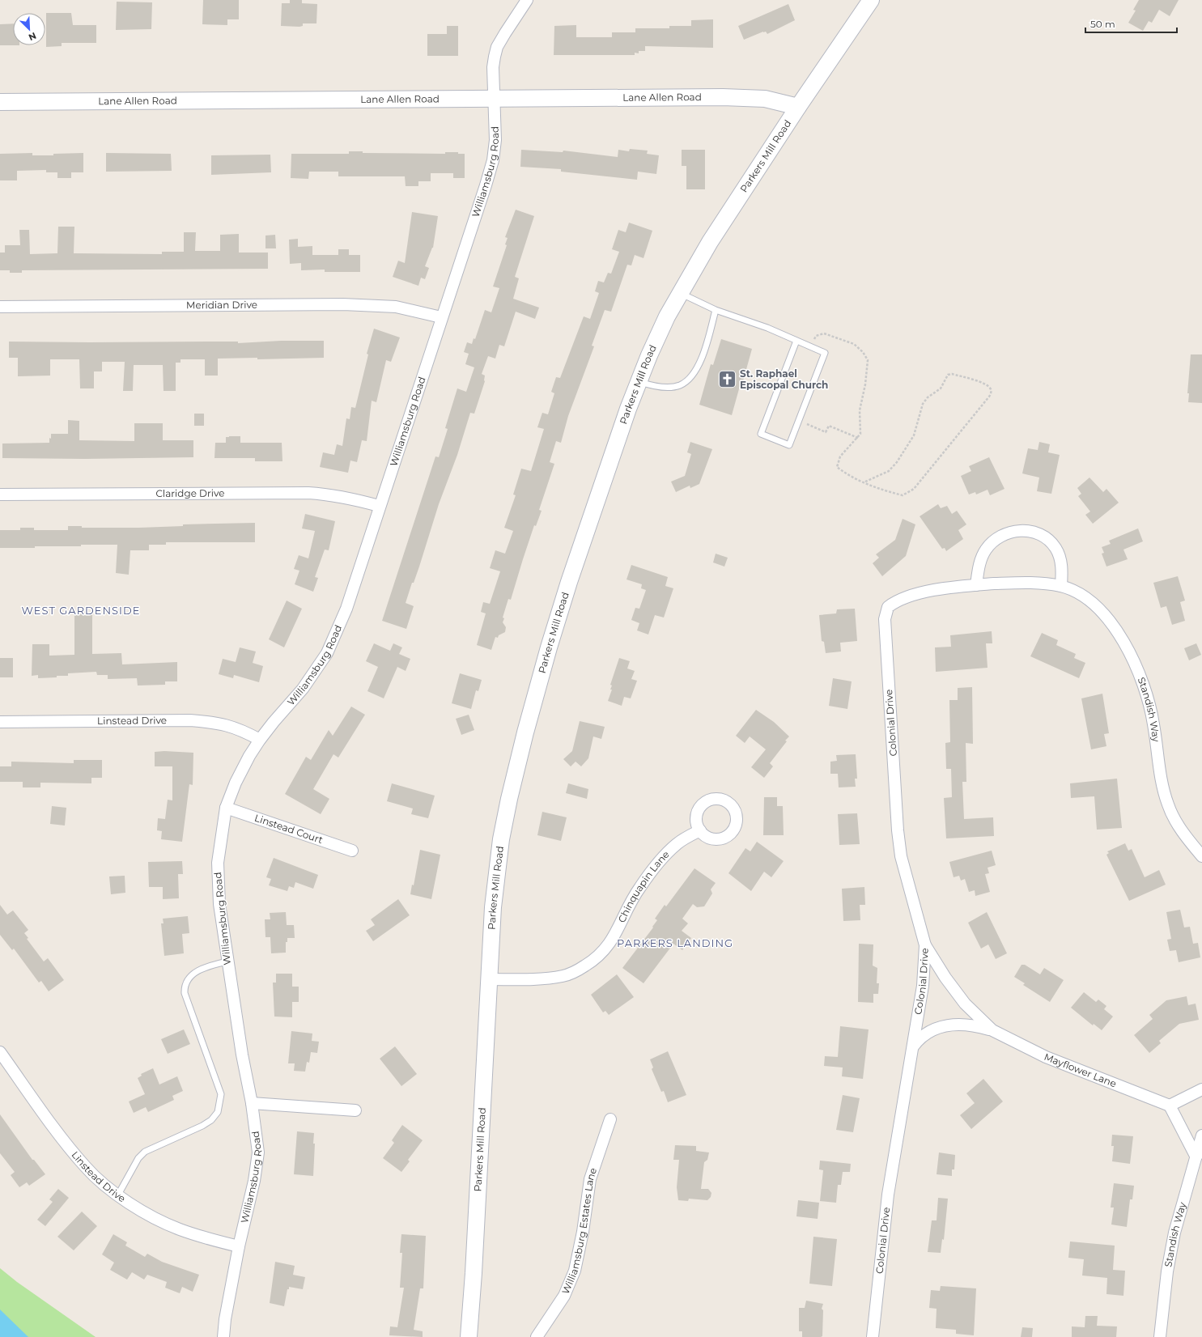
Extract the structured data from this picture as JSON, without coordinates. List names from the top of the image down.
{
  "streets": {
    "main road": ["Lane Allen Road", "Parkers Mill Road"],
    "street": [
      "Williamsburg Road",
      "Meridian Drive",
      "Claridge Drive",
      "Standish Way",
      "Linstead Drive",
      "Colonial Drive",
      "Linstead Court",
      "Chinquapin Lane",
      "Mayflower Lane",
      "Williamsburg Estates Lane"
    ]
  },
  "crossings": [
    ["Lane Allen Road", "Parkers Mill Road"],
    ["Lane Allen Road", "Williamsburg Road"],
    ["Parkers Mill Road", "Chinquapin Lane"],
    ["Williamsburg Road", "Meridian Drive"],
    ["Williamsburg Road", "Claridge Drive"],
    ["Williamsburg Road", "Linstead Drive"],
    ["Williamsburg Road", "Linstead Court"],
    ["Standish Way", "Colonial Drive"],
    ["Colonial Drive", "Mayflower Lane"]
  ],
  "districts": ["WEST GARDENSIDE", "PARKERS LANDING"],
  "places": {
    "church": ["St. Raphael Episcopal Church"]
  },
  "scale_bar": "50 m",
  "north": "bottom right"
}
